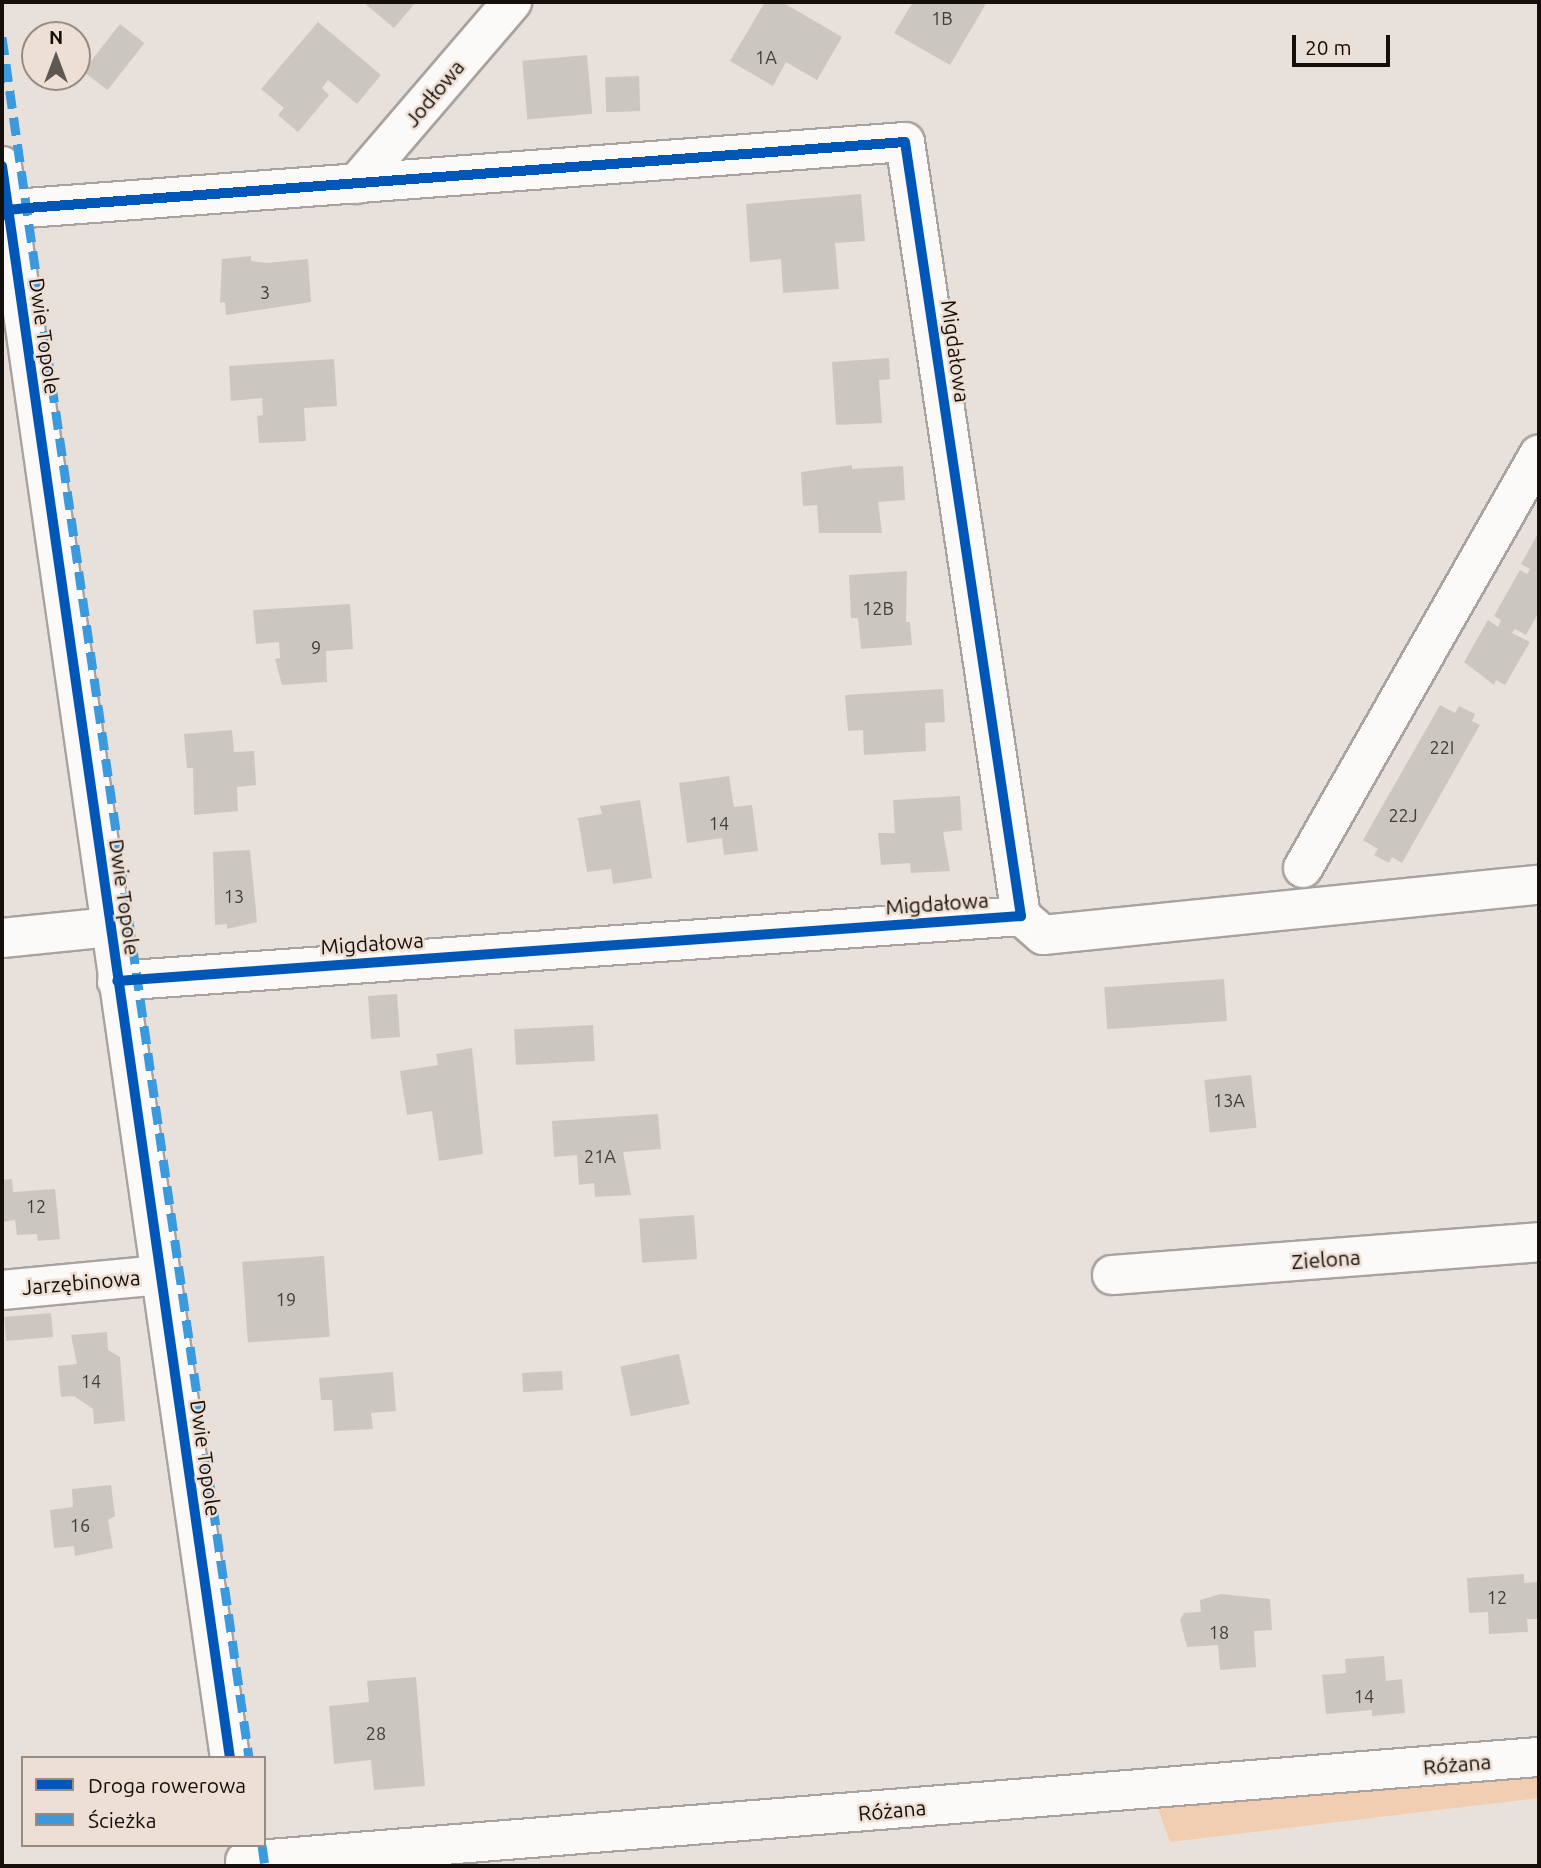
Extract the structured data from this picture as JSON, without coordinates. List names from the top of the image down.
{
  "streets": {
    "street": [
      "Jodłowa",
      "Dwie Topole",
      "Migdałowa",
      "Zielona",
      "Jarzębinowa",
      "Różana"
    ]
  },
  "crossings": [
    ["Jodłowa", "Migdałowa"],
    ["Dwie Topole", "Migdałowa"],
    ["Dwie Topole", "Jarzębinowa"]
  ],
  "house_numbers": [
    "1B",
    "1A",
    "3",
    "12B",
    "9",
    "22I",
    "22J",
    "14",
    "13",
    "13A",
    "21A",
    "12",
    "19",
    "14",
    "16",
    "12",
    "18",
    "14",
    "28"
  ],
  "legend": ["Droga rowerowa", "Ścieżka"],
  "scale_bar": "20 m",
  "north": "top"
}
